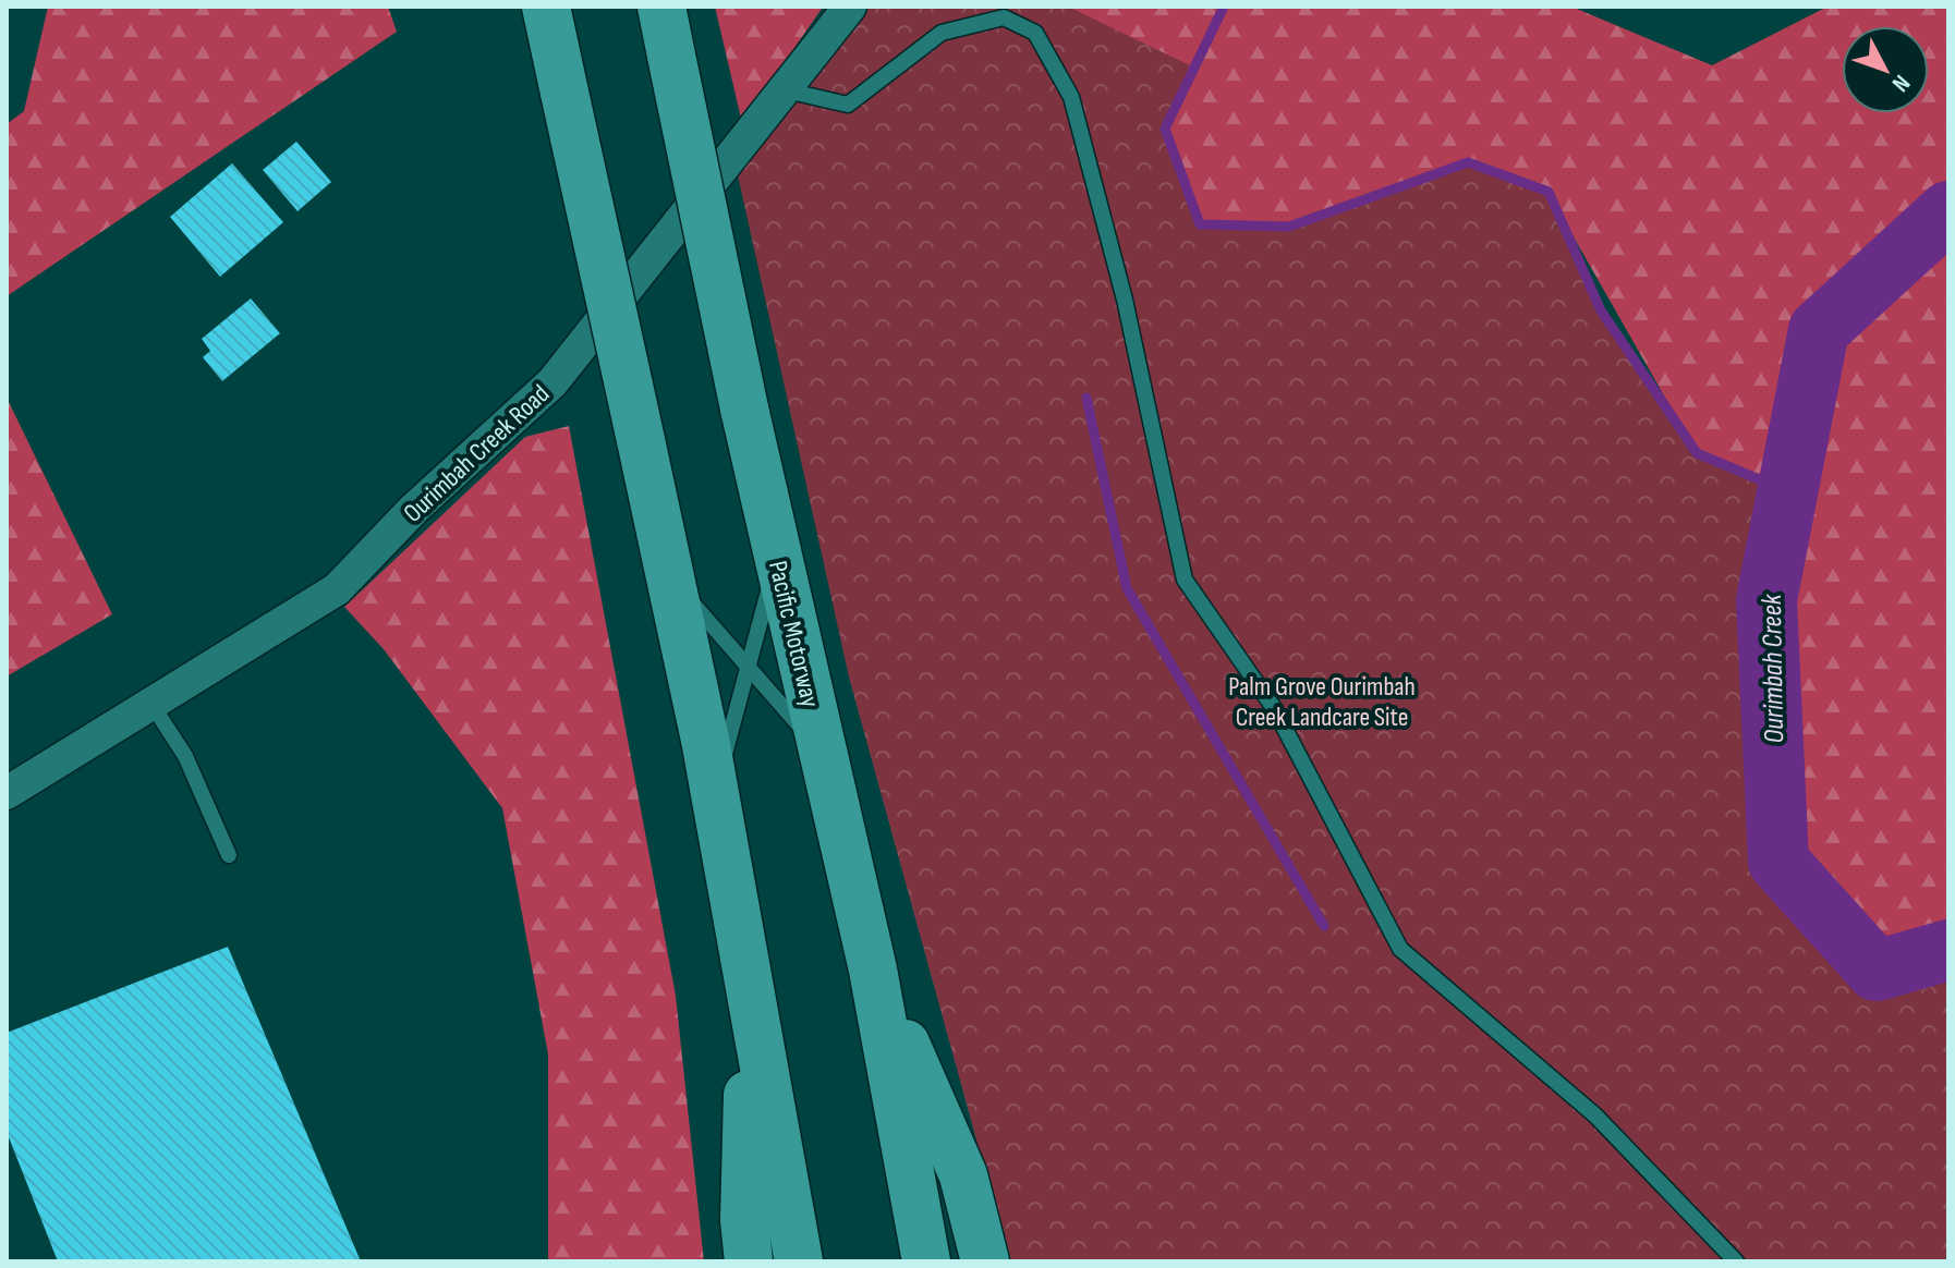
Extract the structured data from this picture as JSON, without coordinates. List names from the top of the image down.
{
  "streets": {
    "highway": ["Pacific Motorway"],
    "street": ["Ourimbah Creek Road"]
  },
  "water": ["Ourimbah Creek"],
  "parks": ["Palm Grove Ourimbah Creek Landcare Site"],
  "north": "bottom right"
}
